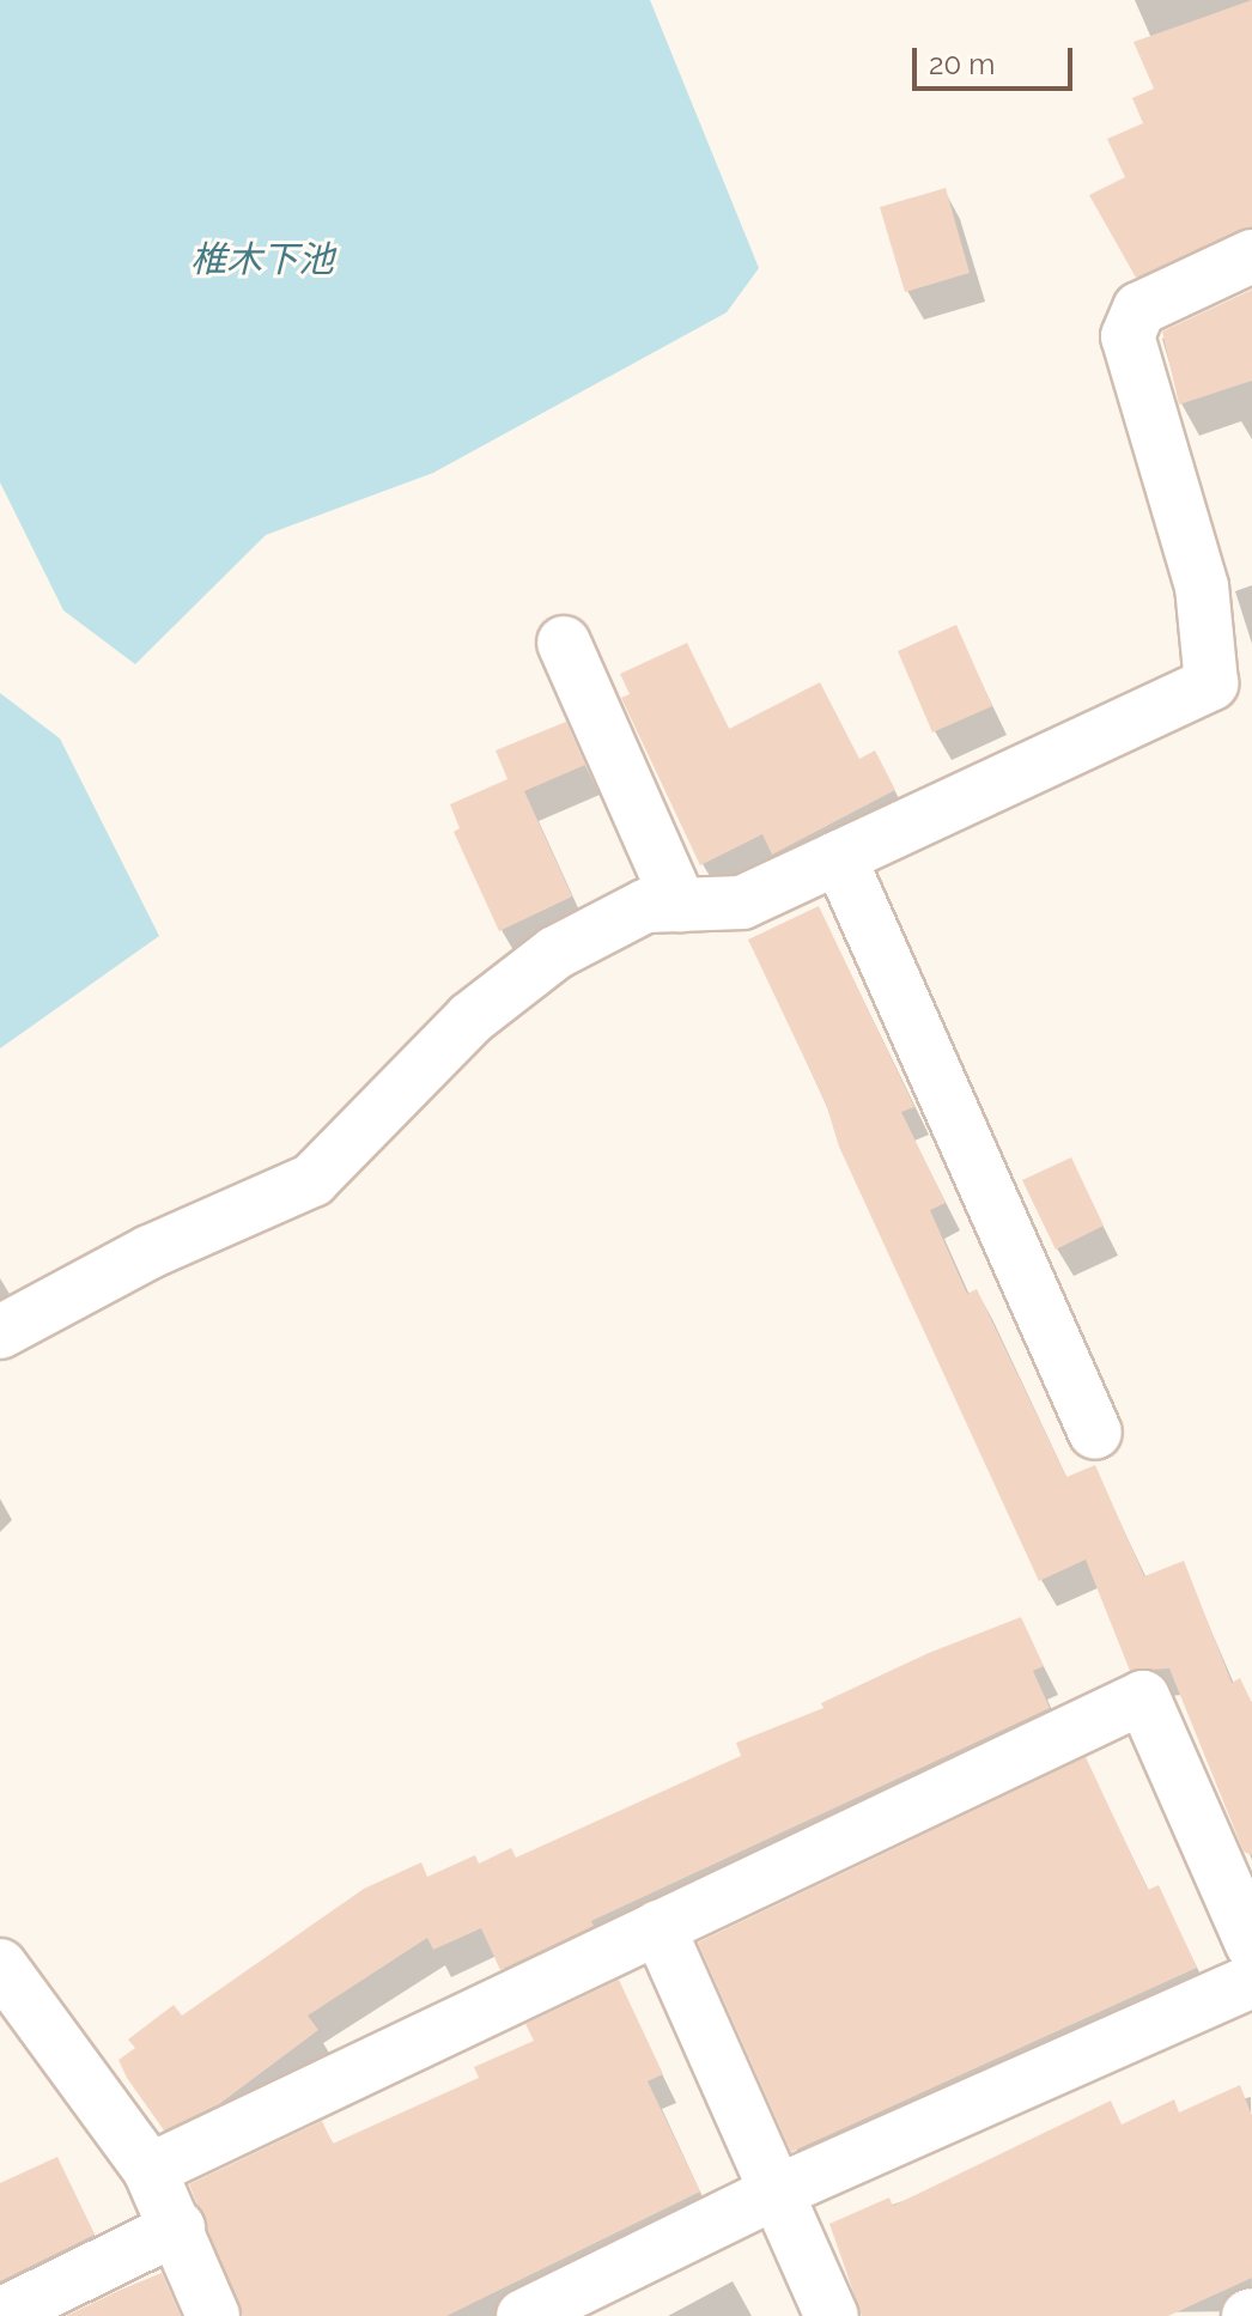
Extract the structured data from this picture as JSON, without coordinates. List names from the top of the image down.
{
  "water": ["椎木下池"],
  "scale_bar": "20 m"
}
